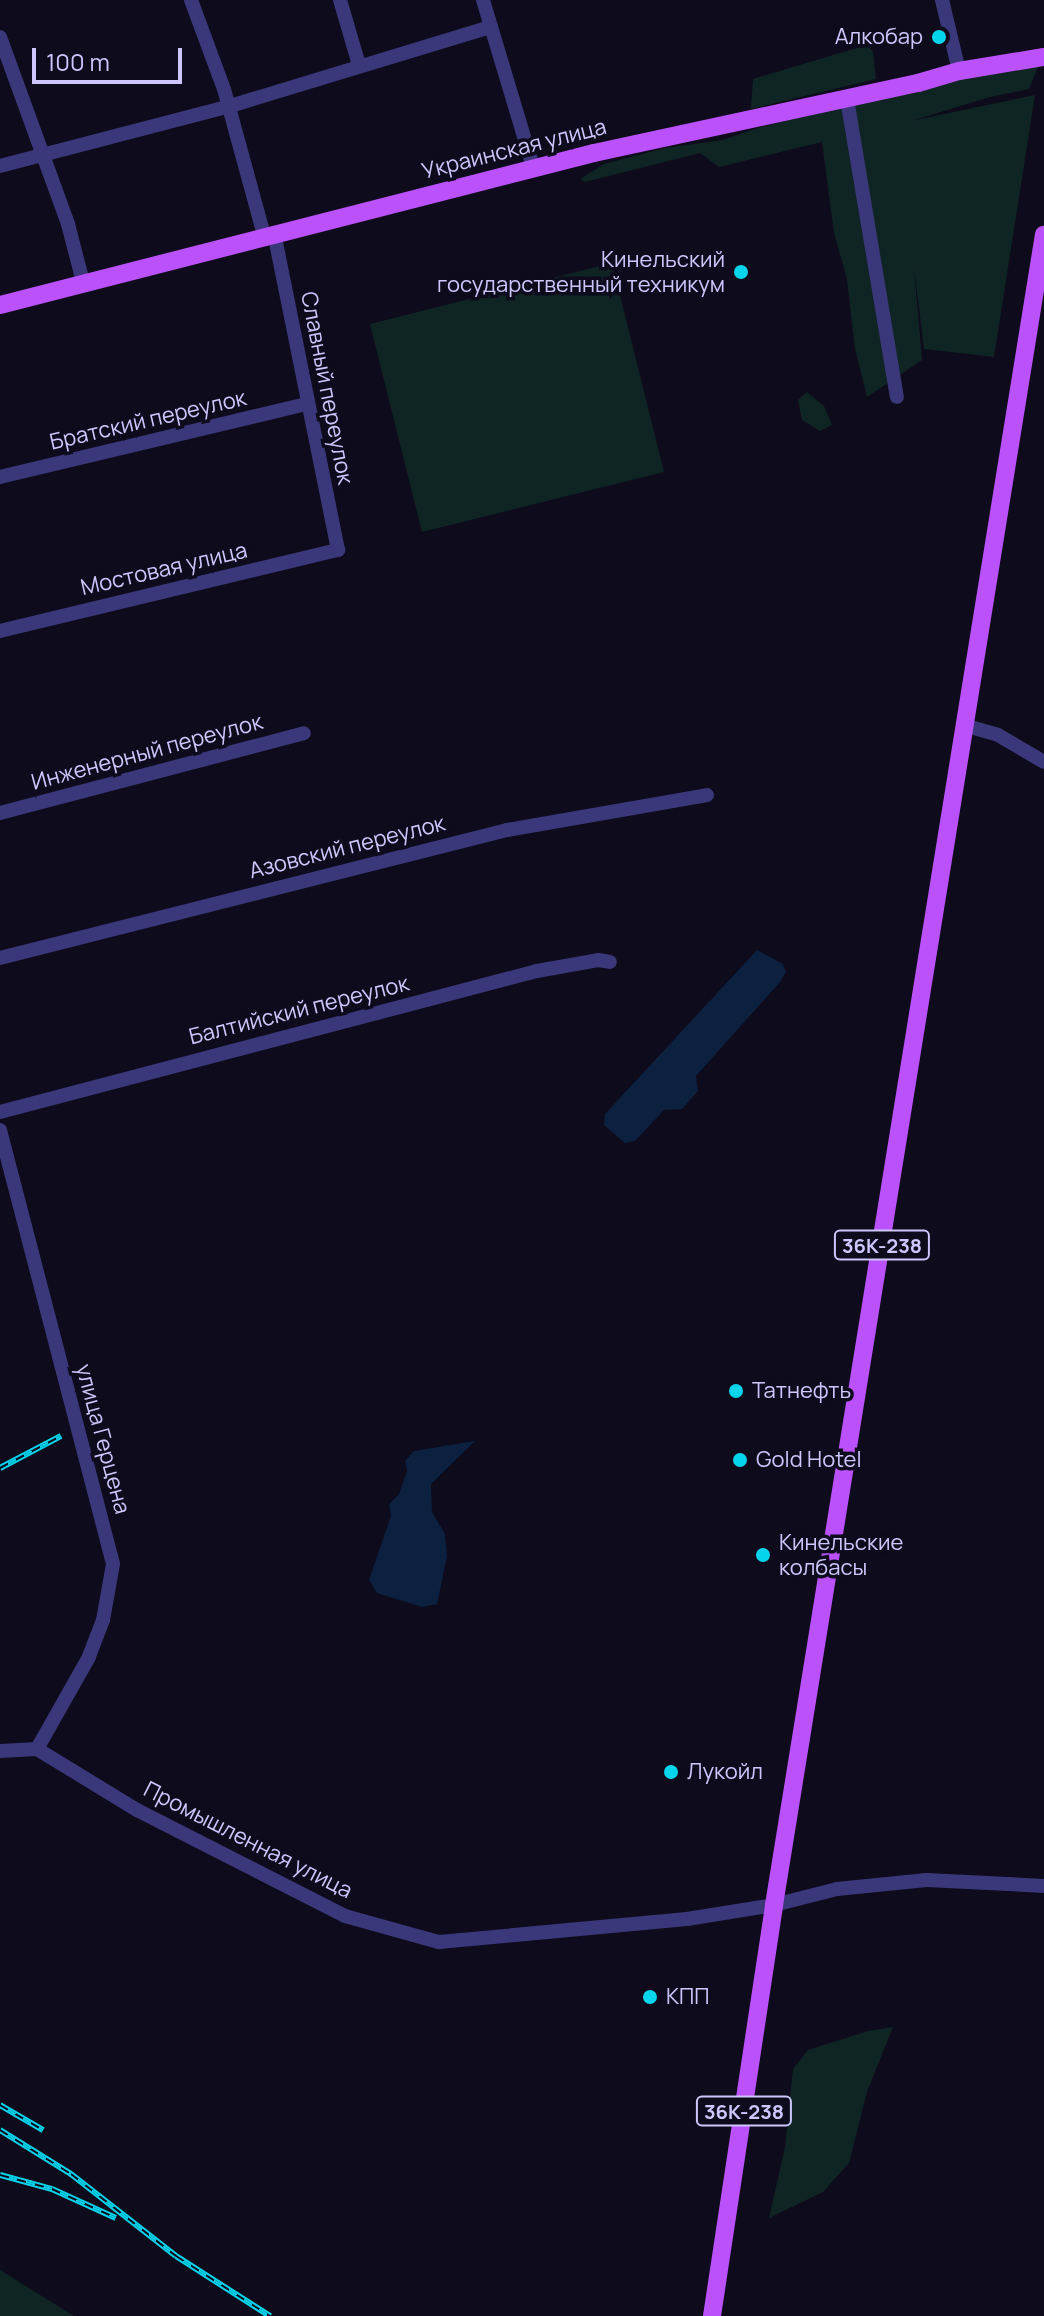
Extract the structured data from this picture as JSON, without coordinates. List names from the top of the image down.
{
  "streets": {
    "main road": ["Украинская улица", "36К-238"],
    "street": [
      "Славный переулок",
      "Братский переулок",
      "Мостовая улица",
      "Инженерный переулок",
      "Азовский переулок",
      "Балтийский переулок",
      "улица Герцена",
      "Промышленная улица"
    ]
  },
  "crossings": [
    ["Украинская улица", "Славный переулок"],
    ["Славный переулок", "Братский переулок"],
    ["Славный переулок", "Мостовая улица"],
    ["36К-238", "Промышленная улица"],
    ["улица Герцена", "Промышленная улица"]
  ],
  "places": [
    "Алкобар",
    "Кинельский государственный техникум",
    "Татнефть",
    "Gold Hotel",
    "Кинельские колбасы",
    "Лукойл",
    "КПП"
  ],
  "scale_bar": "100 m"
}
